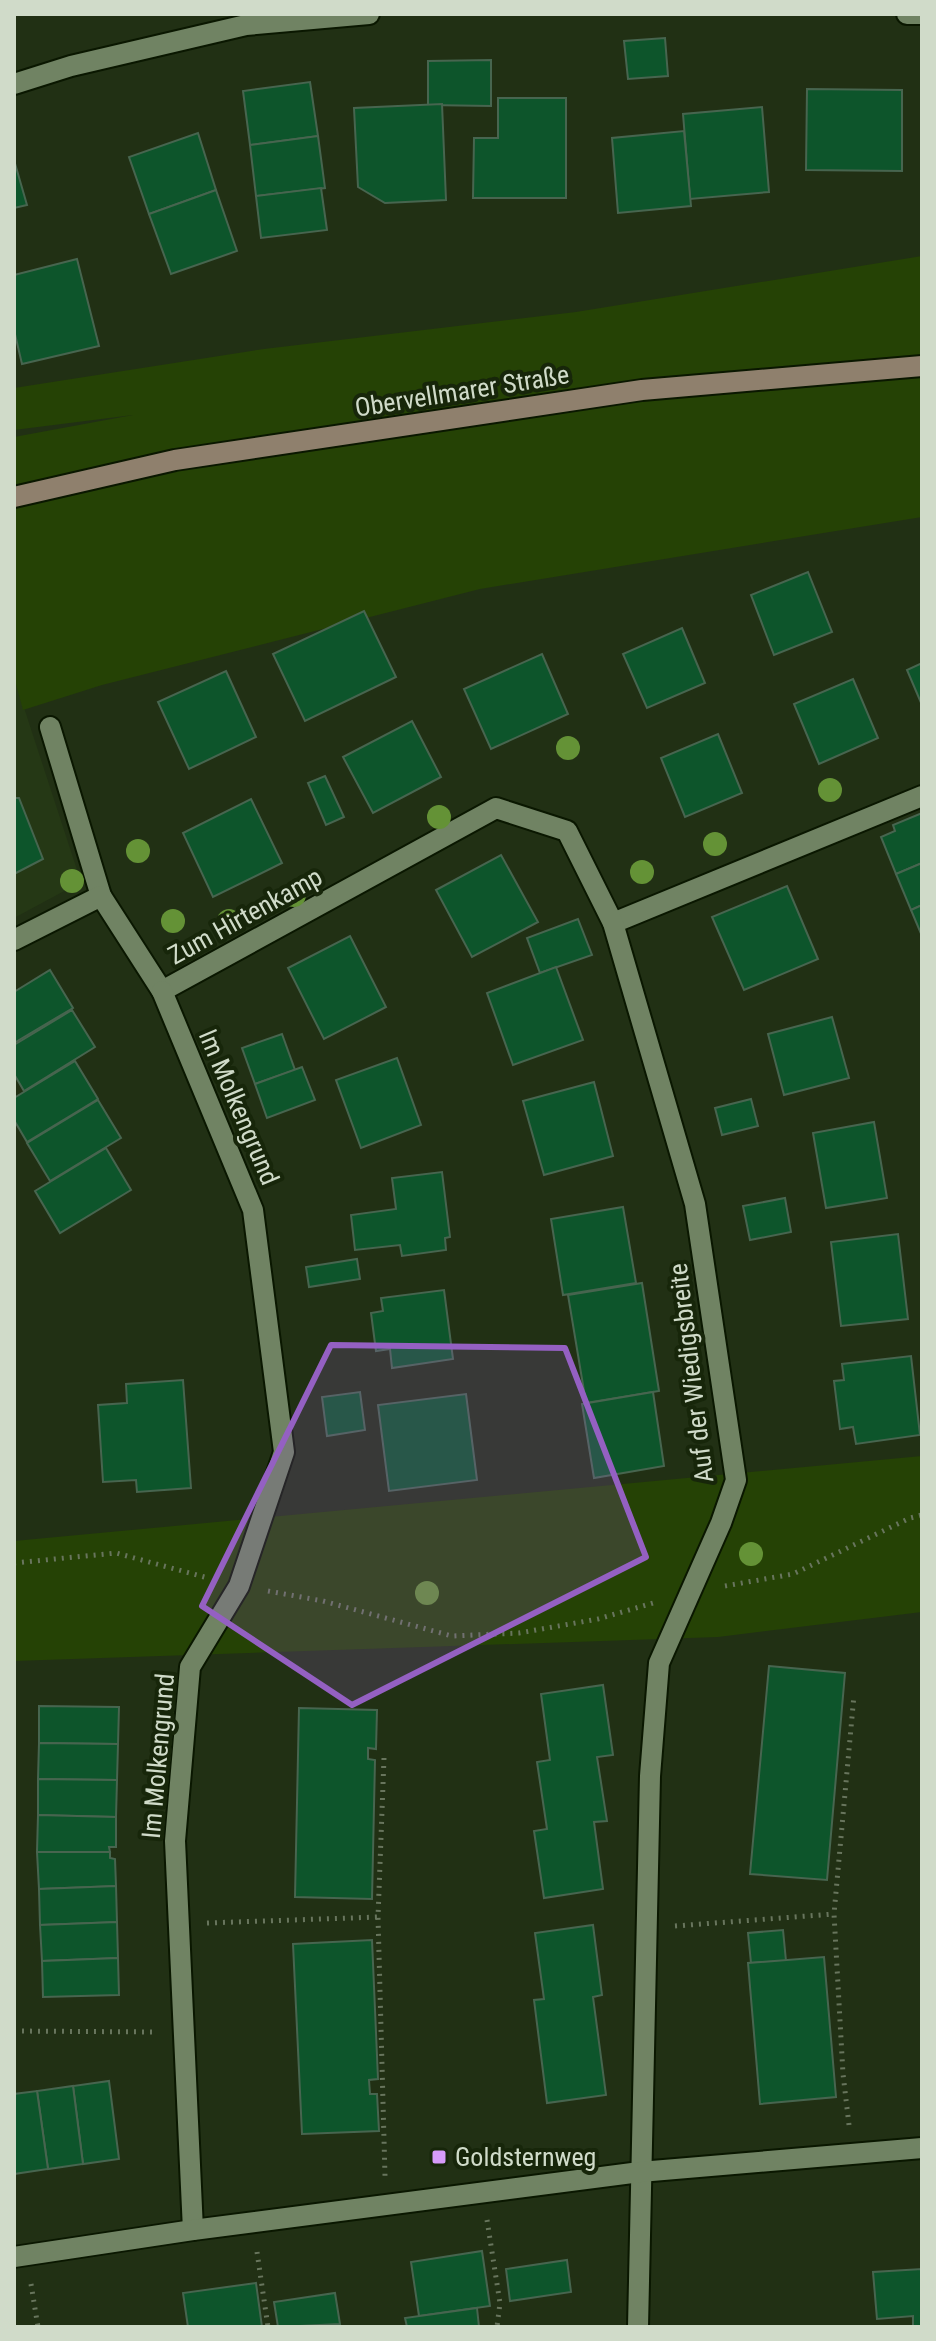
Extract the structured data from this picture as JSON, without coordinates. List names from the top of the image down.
{
  "streets": {
    "main road": ["Obervellmarer Straße"],
    "street": ["Zum Hirtenkamp", "Im Molkengrund", "Auf der Wiedigsbreite"]
  },
  "crossings": [
    ["Zum Hirtenkamp", "Im Molkengrund"],
    ["Zum Hirtenkamp", "Auf der Wiedigsbreite"]
  ],
  "places": {
    "transit": ["Goldsternweg"]
  }
}
